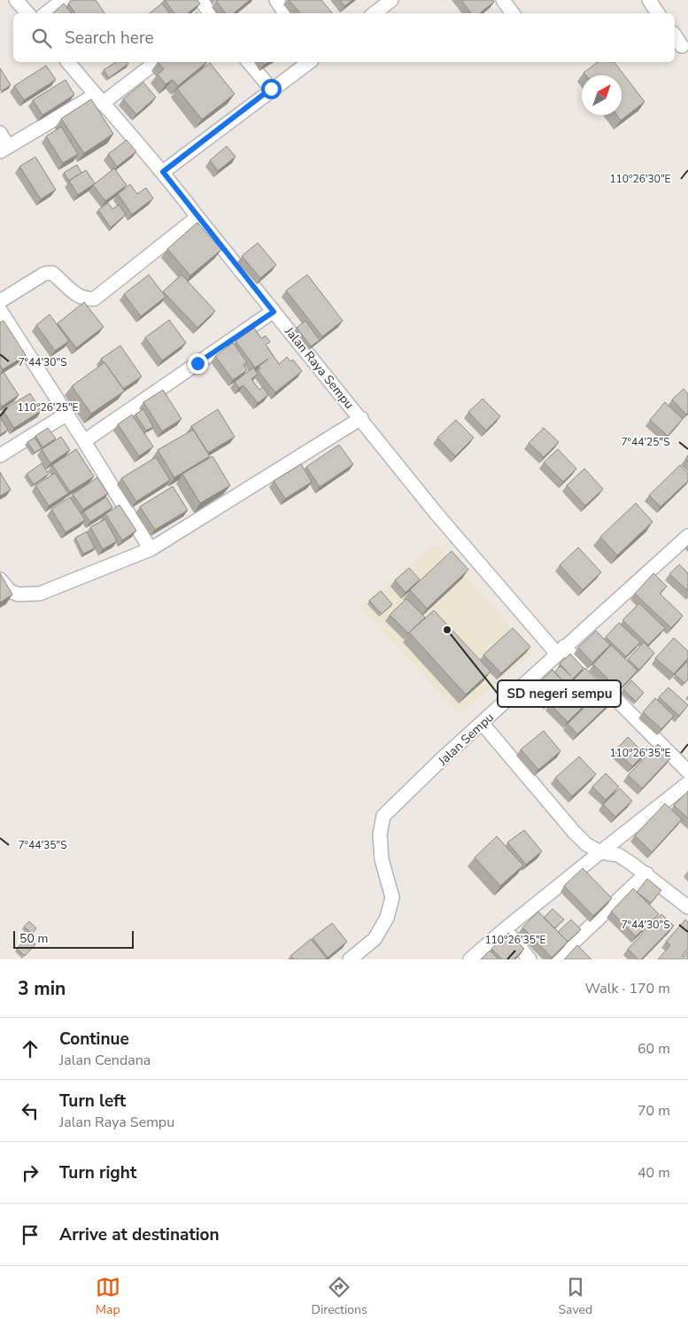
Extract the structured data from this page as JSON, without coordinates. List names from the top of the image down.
{
  "streets": {
    "street": ["Jalan Raya Sempu", "Jalan Sempu"]
  },
  "crossings": [
    ["Jalan Raya Sempu", "Jalan Sempu"]
  ],
  "places": ["SD negeri sempu"],
  "scale_bar": "50 m",
  "north": "top right",
  "page": {
    "search": "Search here",
    "scale": "50 m",
    "heading": ["3 min", "Walk · 170 m"],
    "list": [
      ["Continue", "Jalan Cendana", "60 m"],
      ["Turn left", "Jalan Raya Sempu", "70 m"],
      ["Turn right", "40 m"],
      "Arrive at destination"
    ],
    "nav": ["Map", "Directions", "Saved"]
  },
  "coordinates": [
    "110°26'30\"E",
    "7°44'30\"S",
    "110°26'25\"E",
    "7°44'25\"S",
    "110°26'35\"E",
    "7°44'35\"S"
  ]
}
